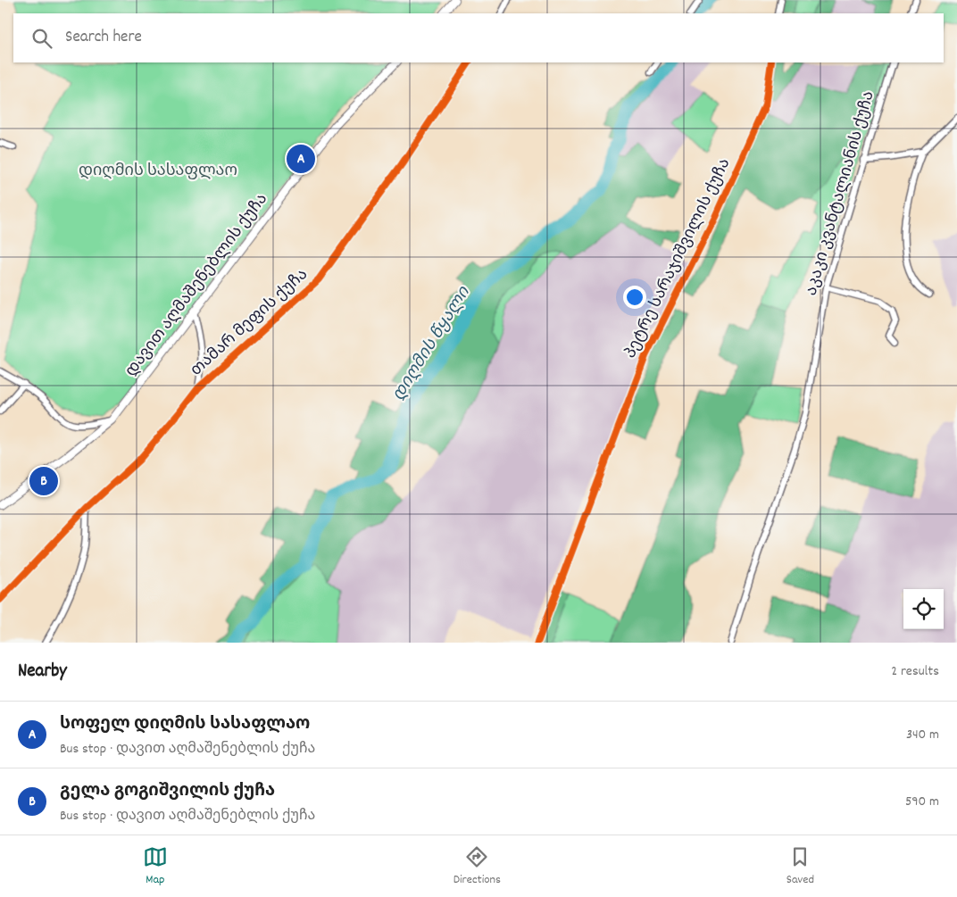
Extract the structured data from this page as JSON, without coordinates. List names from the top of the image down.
{
  "streets": {
    "street": [
      "აკაკი კვანტალიანის ქუჩა",
      "პეტრე სარაჯიშვილის ქუჩა",
      "დავით აღმაშენებლის ქუჩა",
      "თამარ მეფის ქუჩა"
    ]
  },
  "water": ["დიღმის წყალი"],
  "parks": ["დიღმის სასაფლაო"],
  "page": {
    "search": "Search here",
    "pins": ["A", "B"],
    "heading": ["Nearby", "2 results"],
    "list": [
      {
        "mark": "A",
        "name": "სოფელ დიღმის სასაფლაო",
        "note": "Bus stop · დავით აღმაშენებლის ქუჩა",
        "value": "340 m"
      },
      {
        "mark": "B",
        "name": "გელა გოგიშვილის ქუჩა",
        "note": "Bus stop · დავით აღმაშენებლის ქუჩა",
        "value": "590 m"
      }
    ],
    "nav": ["Map", "Directions", "Saved"]
  }
}
